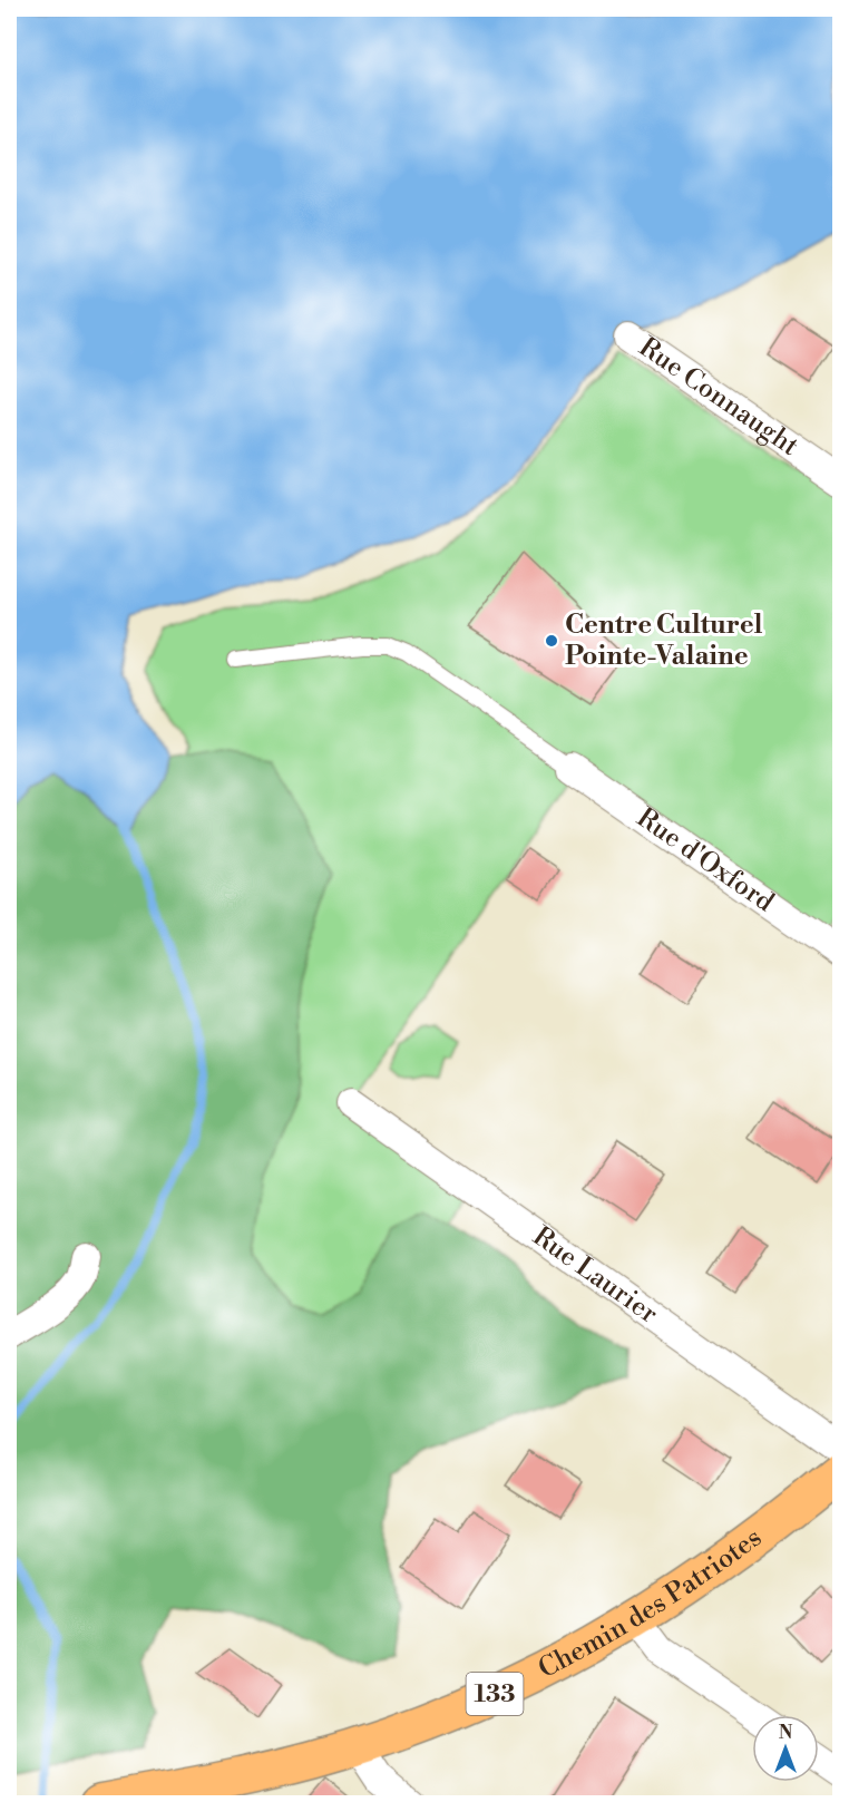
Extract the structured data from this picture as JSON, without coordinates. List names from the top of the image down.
{
  "streets": {
    "main road": ["Chemin des Patriotes", "133"],
    "street": ["Rue Connaught", "Rue d'Oxford", "Rue Laurier"]
  },
  "places": ["Centre Culturel Pointe-Valaine"],
  "north": "top"
}
